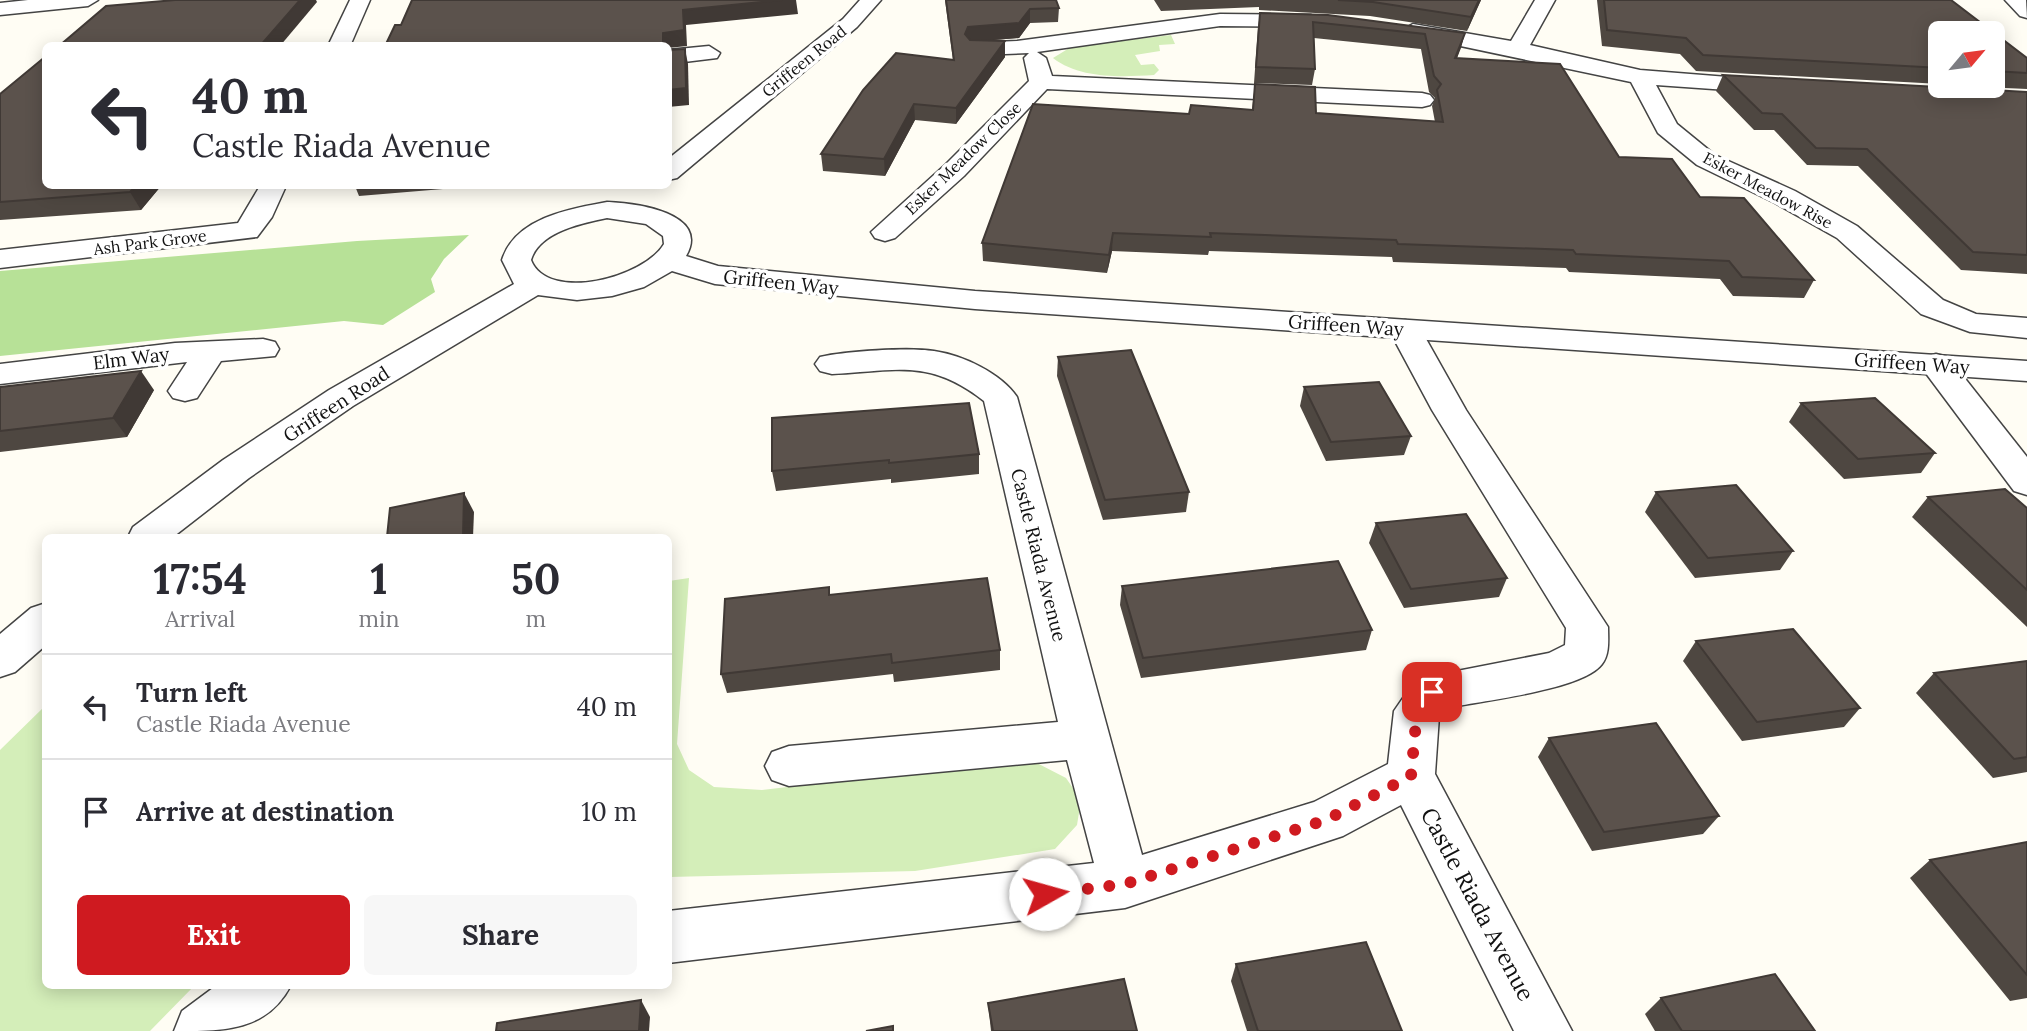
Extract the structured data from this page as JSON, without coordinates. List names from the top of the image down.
{
  "streets": {
    "street": [
      "Griffeen Road",
      "Esker Meadow Close",
      "Esker Meadow Rise",
      "Ash Park Grove",
      "Griffeen Way",
      "Elm Way",
      "Castle Riada Avenue"
    ]
  },
  "north": "top right",
  "page": {
    "turn": ["40 m", "Castle Riada Avenue"],
    "eta": [
      "17:54",
      "Arrival",
      "1",
      "min",
      "50",
      "m"
    ],
    "list": [
      {
        "name": "Turn left",
        "note": "Castle Riada Avenue",
        "value": "40 m"
      },
      {
        "name": "Arrive at destination",
        "value": "10 m"
      }
    ],
    "buttons": ["Exit", "Share"]
  }
}
